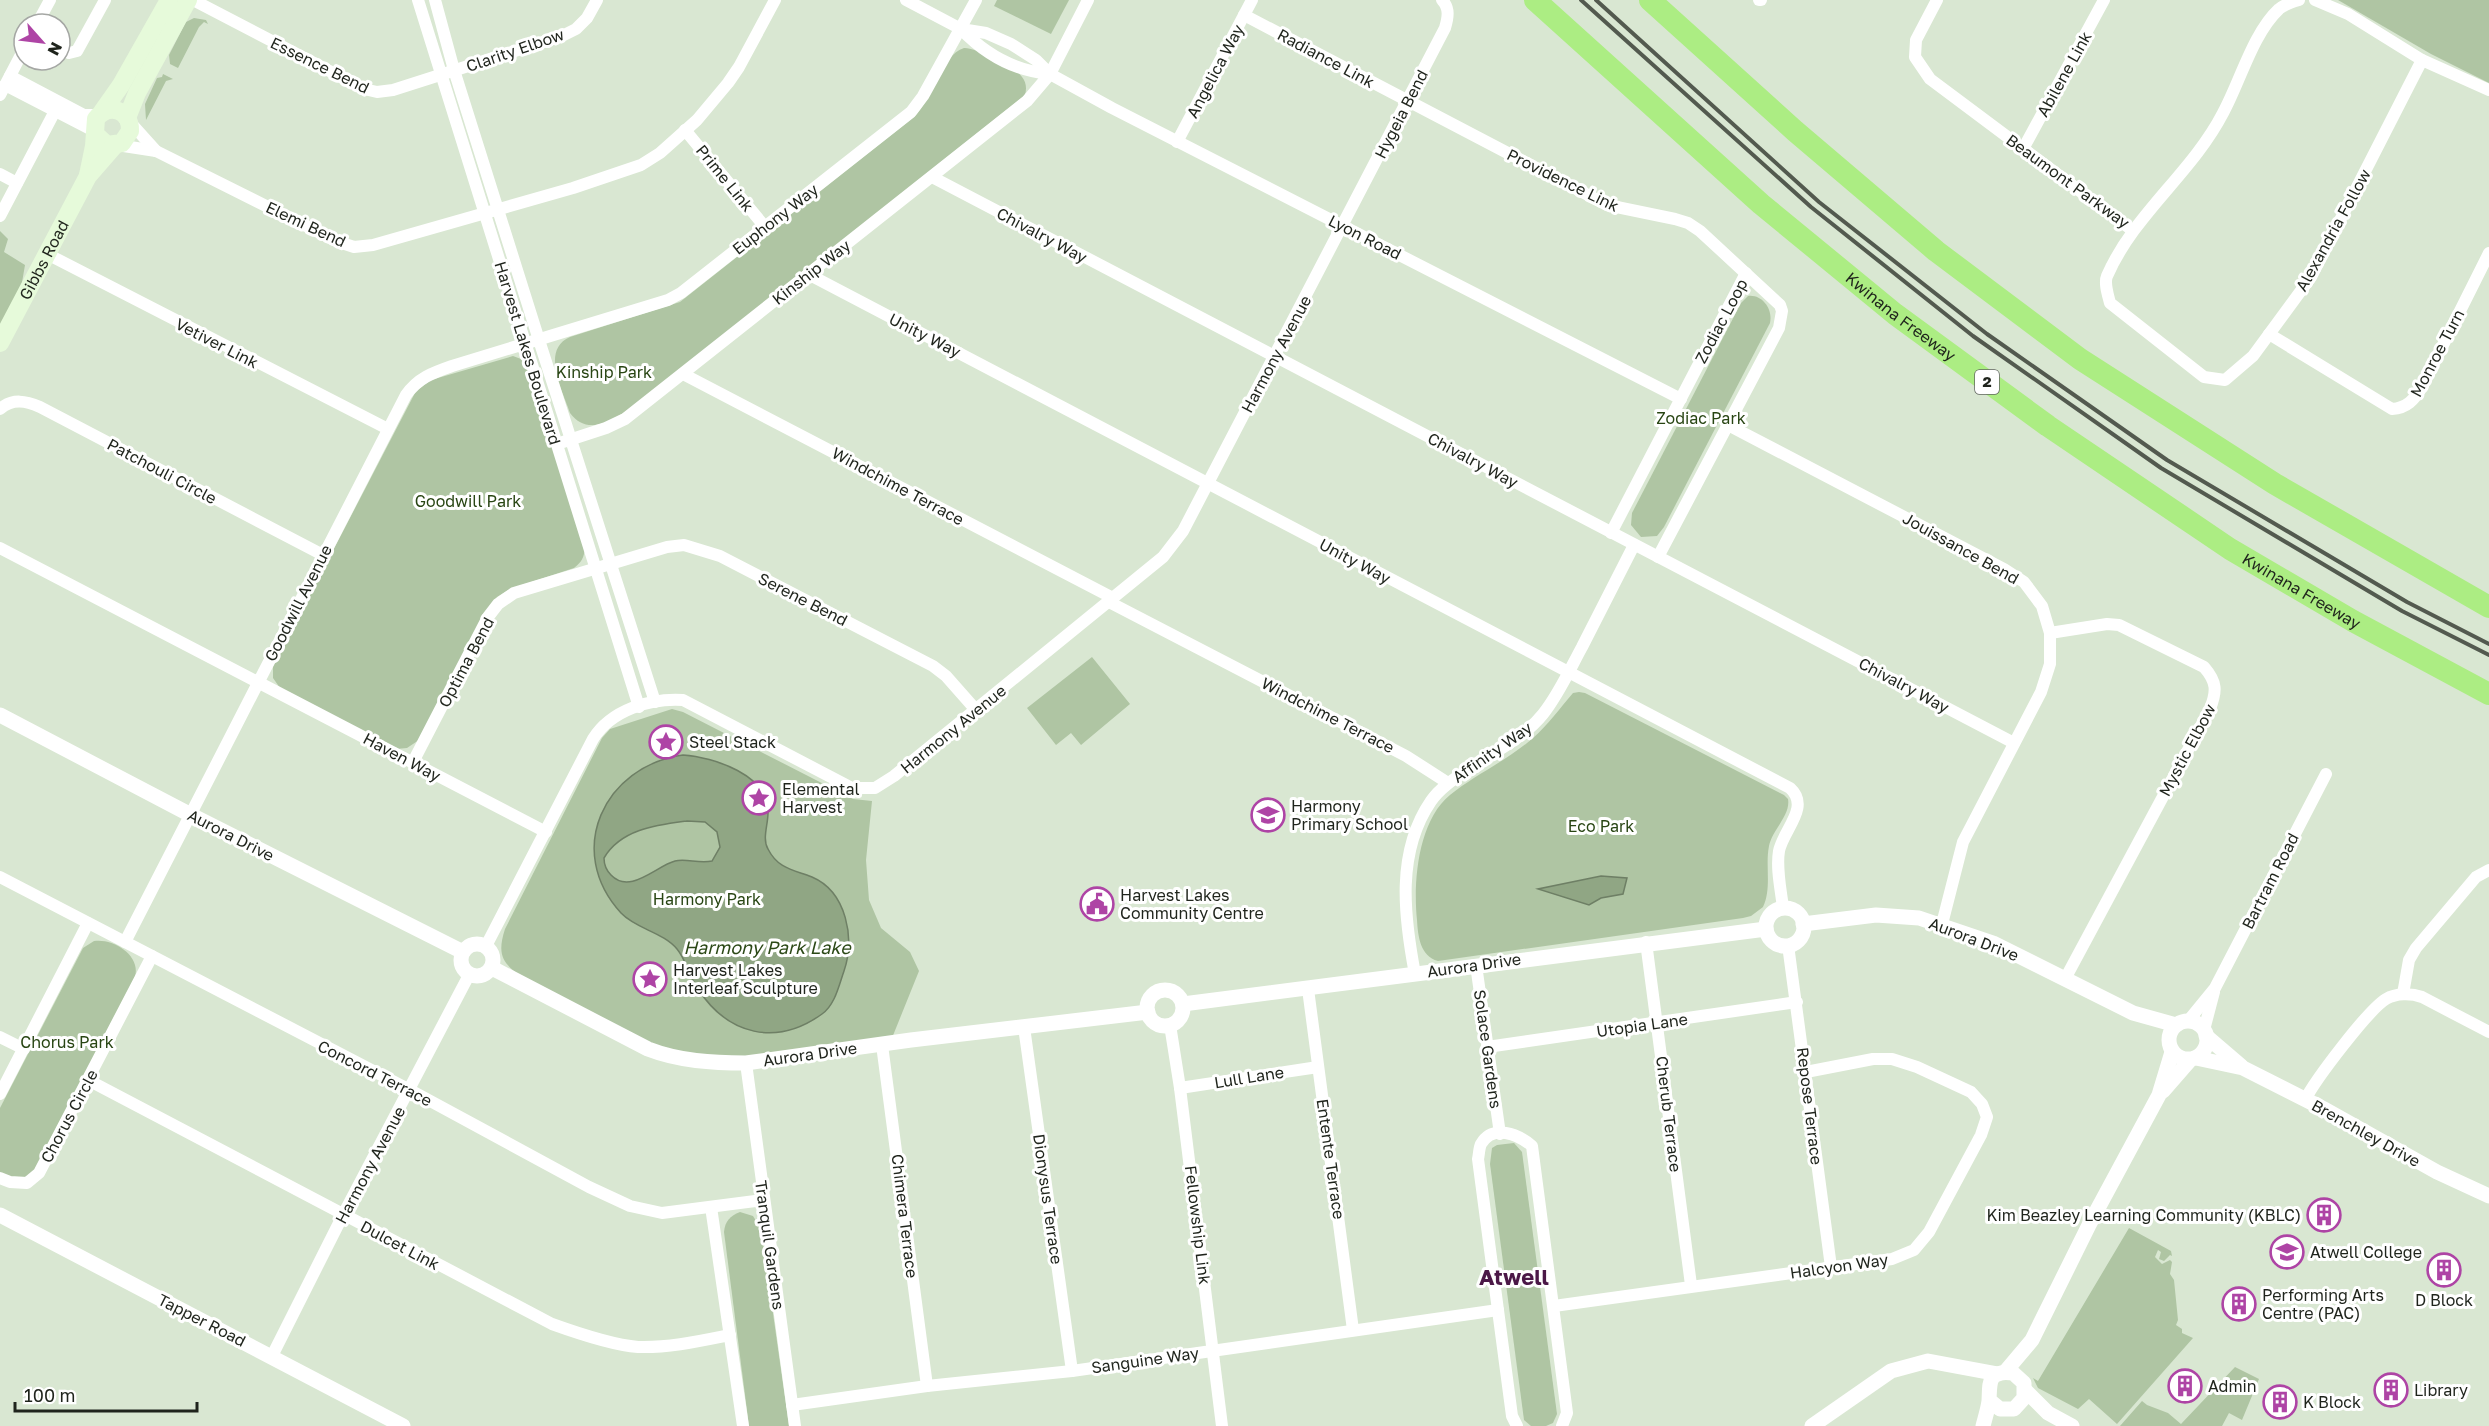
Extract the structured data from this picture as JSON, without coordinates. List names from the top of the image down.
{
  "streets": {
    "highway": ["Kwinana Freeway", "2"],
    "main road": ["Gibbs Road"],
    "street": [
      "Clarity Elbow",
      "Radiance Link",
      "Essence Bend",
      "Angelica Way",
      "Abilene Link",
      "Hygeia Bend",
      "Prime Link",
      "Providence Link",
      "Beaumont Parkway",
      "Euphony Way",
      "Elemi Bend",
      "Alexandria Follow",
      "Chivalry Way",
      "Lyon Road",
      "Kinship Way",
      "Zodiac Loop",
      "Unity Way",
      "Vetiver Link",
      "Harvest Lakes Boulevard",
      "Monroe Turn",
      "Harmony Avenue",
      "Patchouli Circle",
      "Windchime Terrace",
      "Jouissance Bend",
      "Serene Bend",
      "Goodwill Avenue",
      "Optima Bend",
      "Mystic Elbow",
      "Affinity Way",
      "Haven Way",
      "Aurora Drive",
      "Bartram Road",
      "Utopia Lane",
      "Solace Gardens",
      "Concord Terrace",
      "Lull Lane",
      "Repose Terrace",
      "Cherub Terrace",
      "Chorus Circle",
      "Brenchley Drive",
      "Entente Terrace",
      "Dionysus Terrace",
      "Chimera Terrace",
      "Fellowship Link",
      "Dulcet Link",
      "Tranquil Gardens",
      "Halcyon Way",
      "Tapper Road",
      "Sanguine Way"
    ]
  },
  "crossings": [
    ["Clarity Elbow", "Essence Bend"],
    ["Clarity Elbow", "Harvest Lakes Boulevard"],
    ["Radiance Link", "Angelica Way"],
    ["Radiance Link", "Hygeia Bend"],
    ["Radiance Link", "Providence Link"],
    ["Essence Bend", "Harvest Lakes Boulevard"],
    ["Angelica Way", "Lyon Road"],
    ["Abilene Link", "Beaumont Parkway"],
    ["Hygeia Bend", "Providence Link"],
    ["Hygeia Bend", "Lyon Road"],
    ["Hygeia Bend", "Harmony Avenue"],
    ["Prime Link", "Euphony Way"],
    ["Prime Link", "Elemi Bend"],
    ["Providence Link", "Zodiac Loop"],
    ["Beaumont Parkway", "Alexandria Follow"],
    ["Euphony Way", "Lyon Road"],
    ["Euphony Way", "Harvest Lakes Boulevard"],
    ["Euphony Way", "Goodwill Avenue"],
    ["Elemi Bend", "Gibbs Road"],
    ["Elemi Bend", "Harvest Lakes Boulevard"],
    ["Alexandria Follow", "Monroe Turn"],
    ["Chivalry Way", "Kinship Way"],
    ["Chivalry Way", "Zodiac Loop"],
    ["Chivalry Way", "Harmony Avenue"],
    ["Chivalry Way", "Jouissance Bend"],
    ["Chivalry Way", "Affinity Way"],
    ["Lyon Road", "Kinship Way"],
    ["Lyon Road", "Zodiac Loop"],
    ["Lyon Road", "Harmony Avenue"],
    ["Gibbs Road", "Vetiver Link"],
    ["Kinship Way", "Unity Way"],
    ["Kinship Way", "Harvest Lakes Boulevard"],
    ["Kinship Way", "Windchime Terrace"],
    ["Zodiac Loop", "Jouissance Bend"],
    ["Unity Way", "Harmony Avenue"],
    ["Unity Way", "Affinity Way"],
    ["Unity Way", "Aurora Drive"],
    ["Unity Way", "Repose Terrace"],
    ["Vetiver Link", "Goodwill Avenue"],
    ["Harvest Lakes Boulevard", "Harmony Avenue"],
    ["Harvest Lakes Boulevard", "Serene Bend"],
    ["Harvest Lakes Boulevard", "Goodwill Avenue"],
    ["Harvest Lakes Boulevard", "Optima Bend"],
    ["Harmony Avenue", "Windchime Terrace"],
    ["Harmony Avenue", "Serene Bend"],
    ["Harmony Avenue", "Haven Way"],
    ["Harmony Avenue", "Aurora Drive"],
    ["Harmony Avenue", "Concord Terrace"],
    ["Harmony Avenue", "Dulcet Link"],
    ["Harmony Avenue", "Tapper Road"],
    ["Patchouli Circle", "Goodwill Avenue"],
    ["Windchime Terrace", "Affinity Way"],
    ["Jouissance Bend", "Mystic Elbow"],
    ["Jouissance Bend", "Aurora Drive"],
    ["Serene Bend", "Optima Bend"],
    ["Goodwill Avenue", "Haven Way"],
    ["Goodwill Avenue", "Aurora Drive"],
    ["Goodwill Avenue", "Concord Terrace"],
    ["Optima Bend", "Haven Way"],
    ["Mystic Elbow", "Aurora Drive"],
    ["Affinity Way", "Aurora Drive"],
    ["Aurora Drive", "Bartram Road"],
    ["Aurora Drive", "Solace Gardens"],
    ["Aurora Drive", "Repose Terrace"],
    ["Aurora Drive", "Cherub Terrace"],
    ["Aurora Drive", "Brenchley Drive"],
    ["Aurora Drive", "Entente Terrace"],
    ["Aurora Drive", "Dionysus Terrace"],
    ["Aurora Drive", "Chimera Terrace"],
    ["Aurora Drive", "Fellowship Link"],
    ["Aurora Drive", "Tranquil Gardens"],
    ["Bartram Road", "Brenchley Drive"],
    ["Utopia Lane", "Solace Gardens"],
    ["Utopia Lane", "Repose Terrace"],
    ["Utopia Lane", "Cherub Terrace"],
    ["Concord Terrace", "Chorus Circle"],
    ["Concord Terrace", "Tranquil Gardens"],
    ["Lull Lane", "Entente Terrace"],
    ["Lull Lane", "Fellowship Link"],
    ["Repose Terrace", "Halcyon Way"],
    ["Cherub Terrace", "Halcyon Way"],
    ["Chorus Circle", "Dulcet Link"],
    ["Entente Terrace", "Sanguine Way"],
    ["Dionysus Terrace", "Sanguine Way"],
    ["Chimera Terrace", "Sanguine Way"],
    ["Fellowship Link", "Sanguine Way"],
    ["Tranquil Gardens", "Sanguine Way"]
  ],
  "districts": ["Atwell"],
  "water": ["Harmony Park Lake"],
  "parks": [
    "Kinship Park",
    "Zodiac Park",
    "Goodwill Park",
    "Eco Park",
    "Harmony Park",
    "Chorus Park"
  ],
  "places": {
    "place": ["Steel Stack", "Elemental Harvest", "Harvest Lakes Interleaf Sculpture"],
    "school or university": ["Harmony Primary School", "Atwell College"],
    "public building": ["Harvest Lakes Community Centre"],
    "building": [
      "Kim Beazley Learning Community (KBLC)",
      "D Block",
      "Performing Arts Centre (PAC)",
      "Admin",
      "Library",
      "K Block"
    ]
  },
  "scale_bar": "100 m",
  "north": "bottom right"
}
